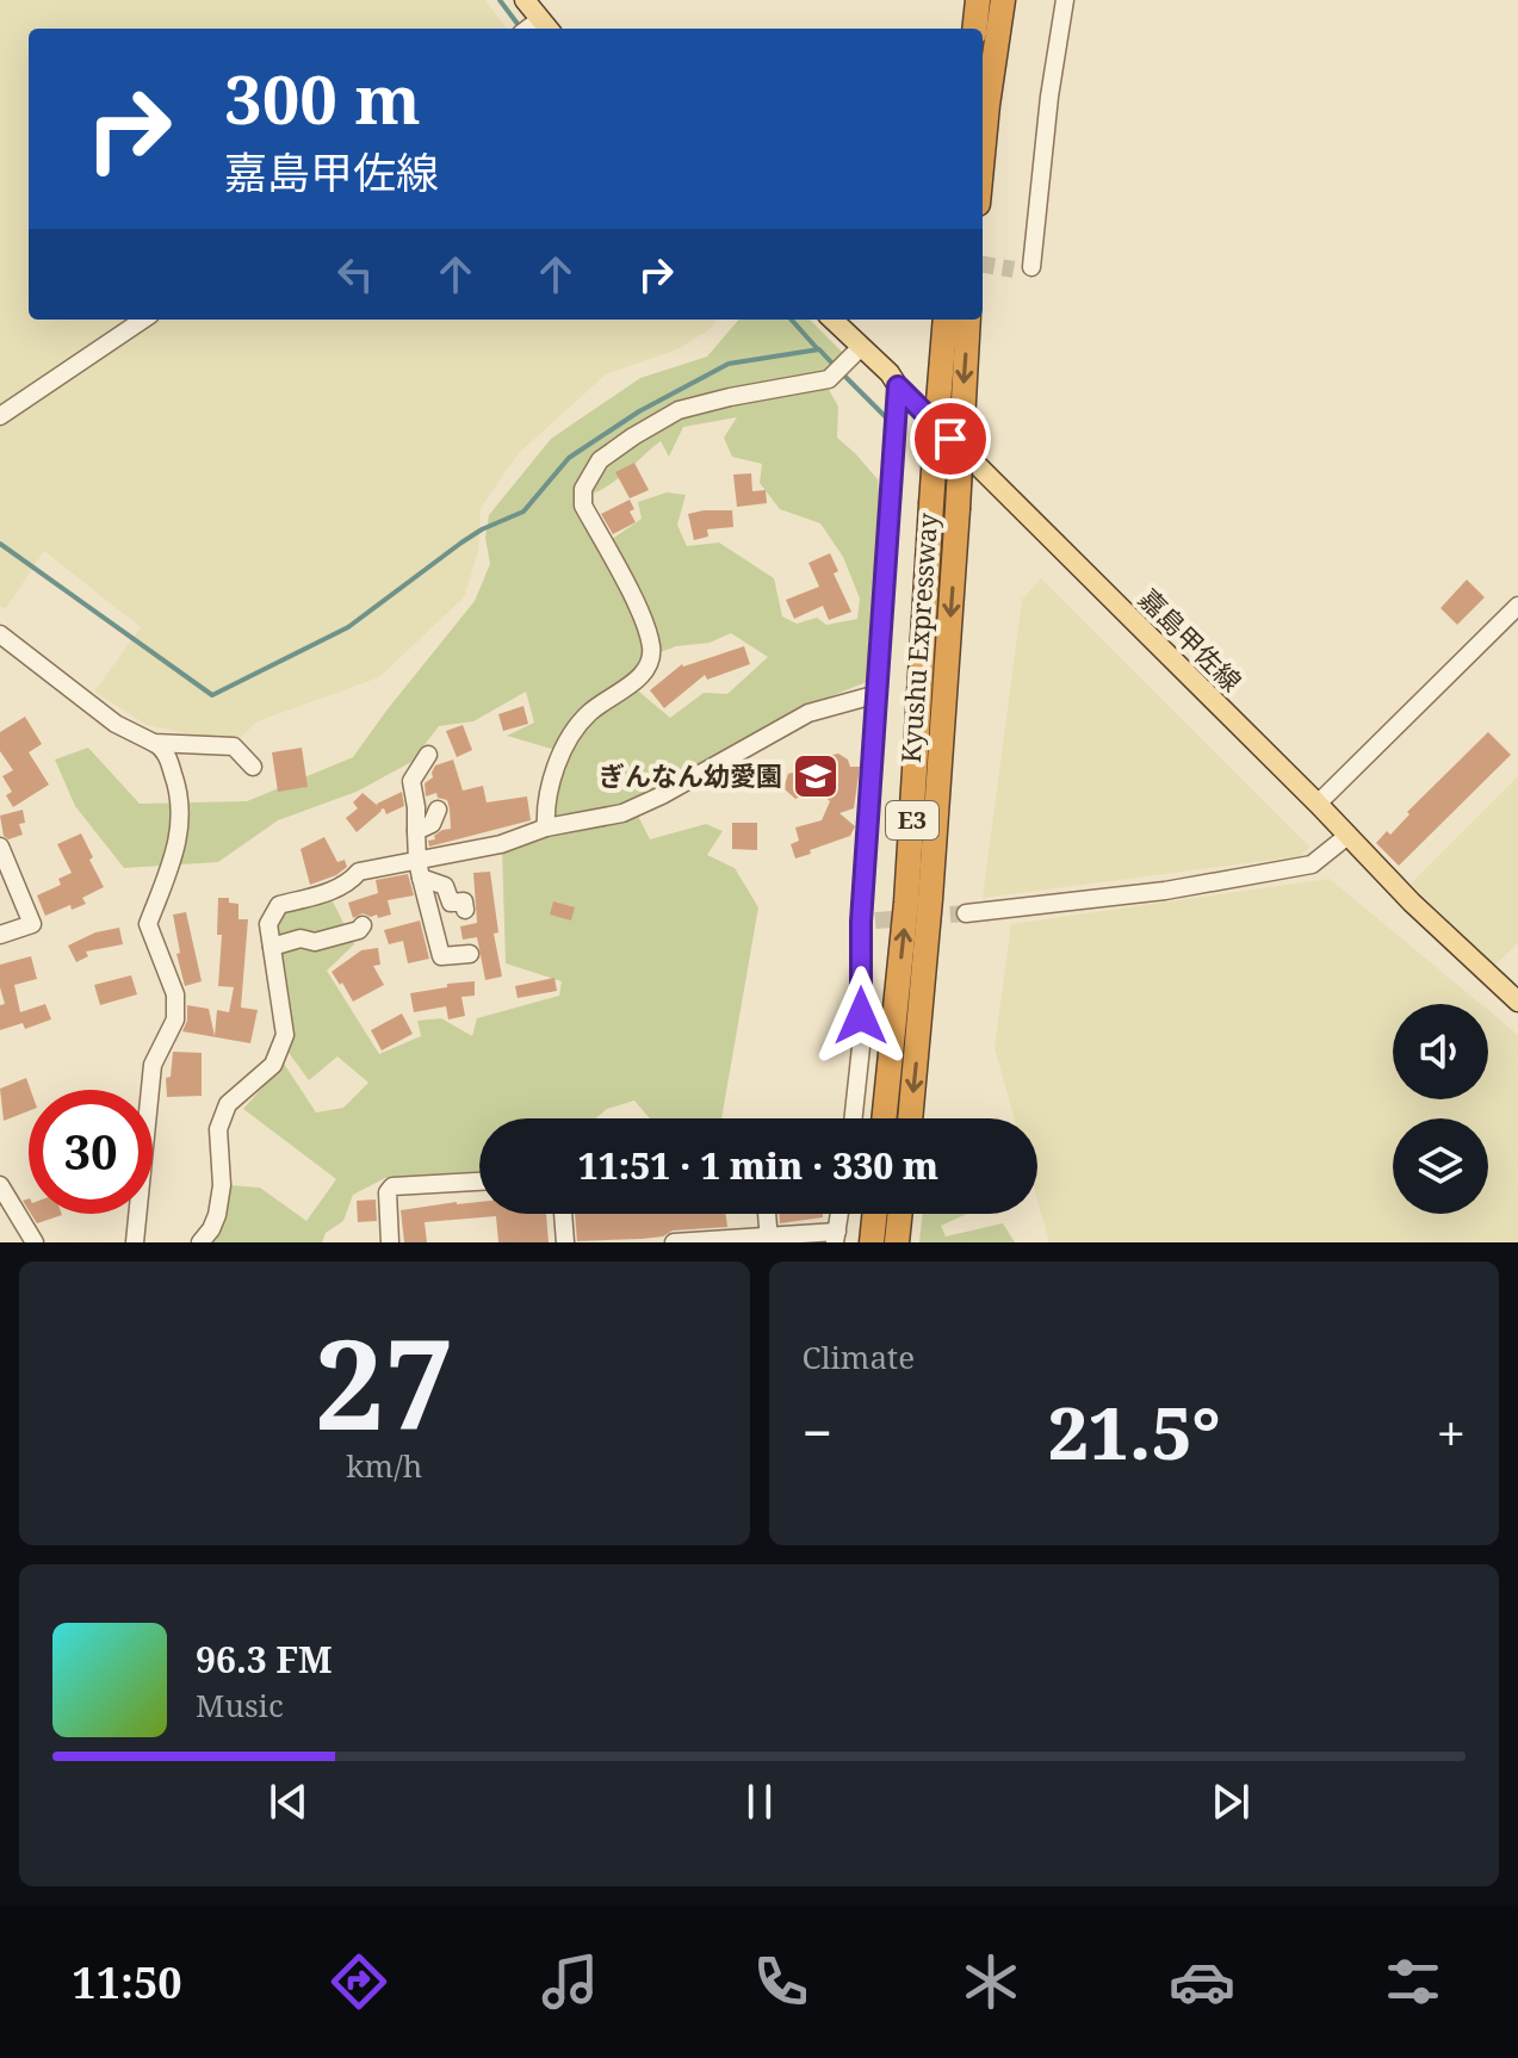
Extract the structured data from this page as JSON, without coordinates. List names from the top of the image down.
{
  "streets": {
    "highway": ["Kyushu Expressway", "E3"],
    "main road": ["嘉島甲佐線"]
  },
  "places": {
    "school or university": ["ぎんなん幼愛園"]
  },
  "page": {
    "turn": ["300 m", "嘉島甲佐線"],
    "limit": "30",
    "trip": "11:51 · 1 min · 330 m",
    "tile": [
      ["27", "km/h"],
      "Climate"
    ],
    "heat": ["−", "21.5°", "+"],
    "song": ["96.3 FM", "Music"],
    "tabs": "11:50"
  }
}
